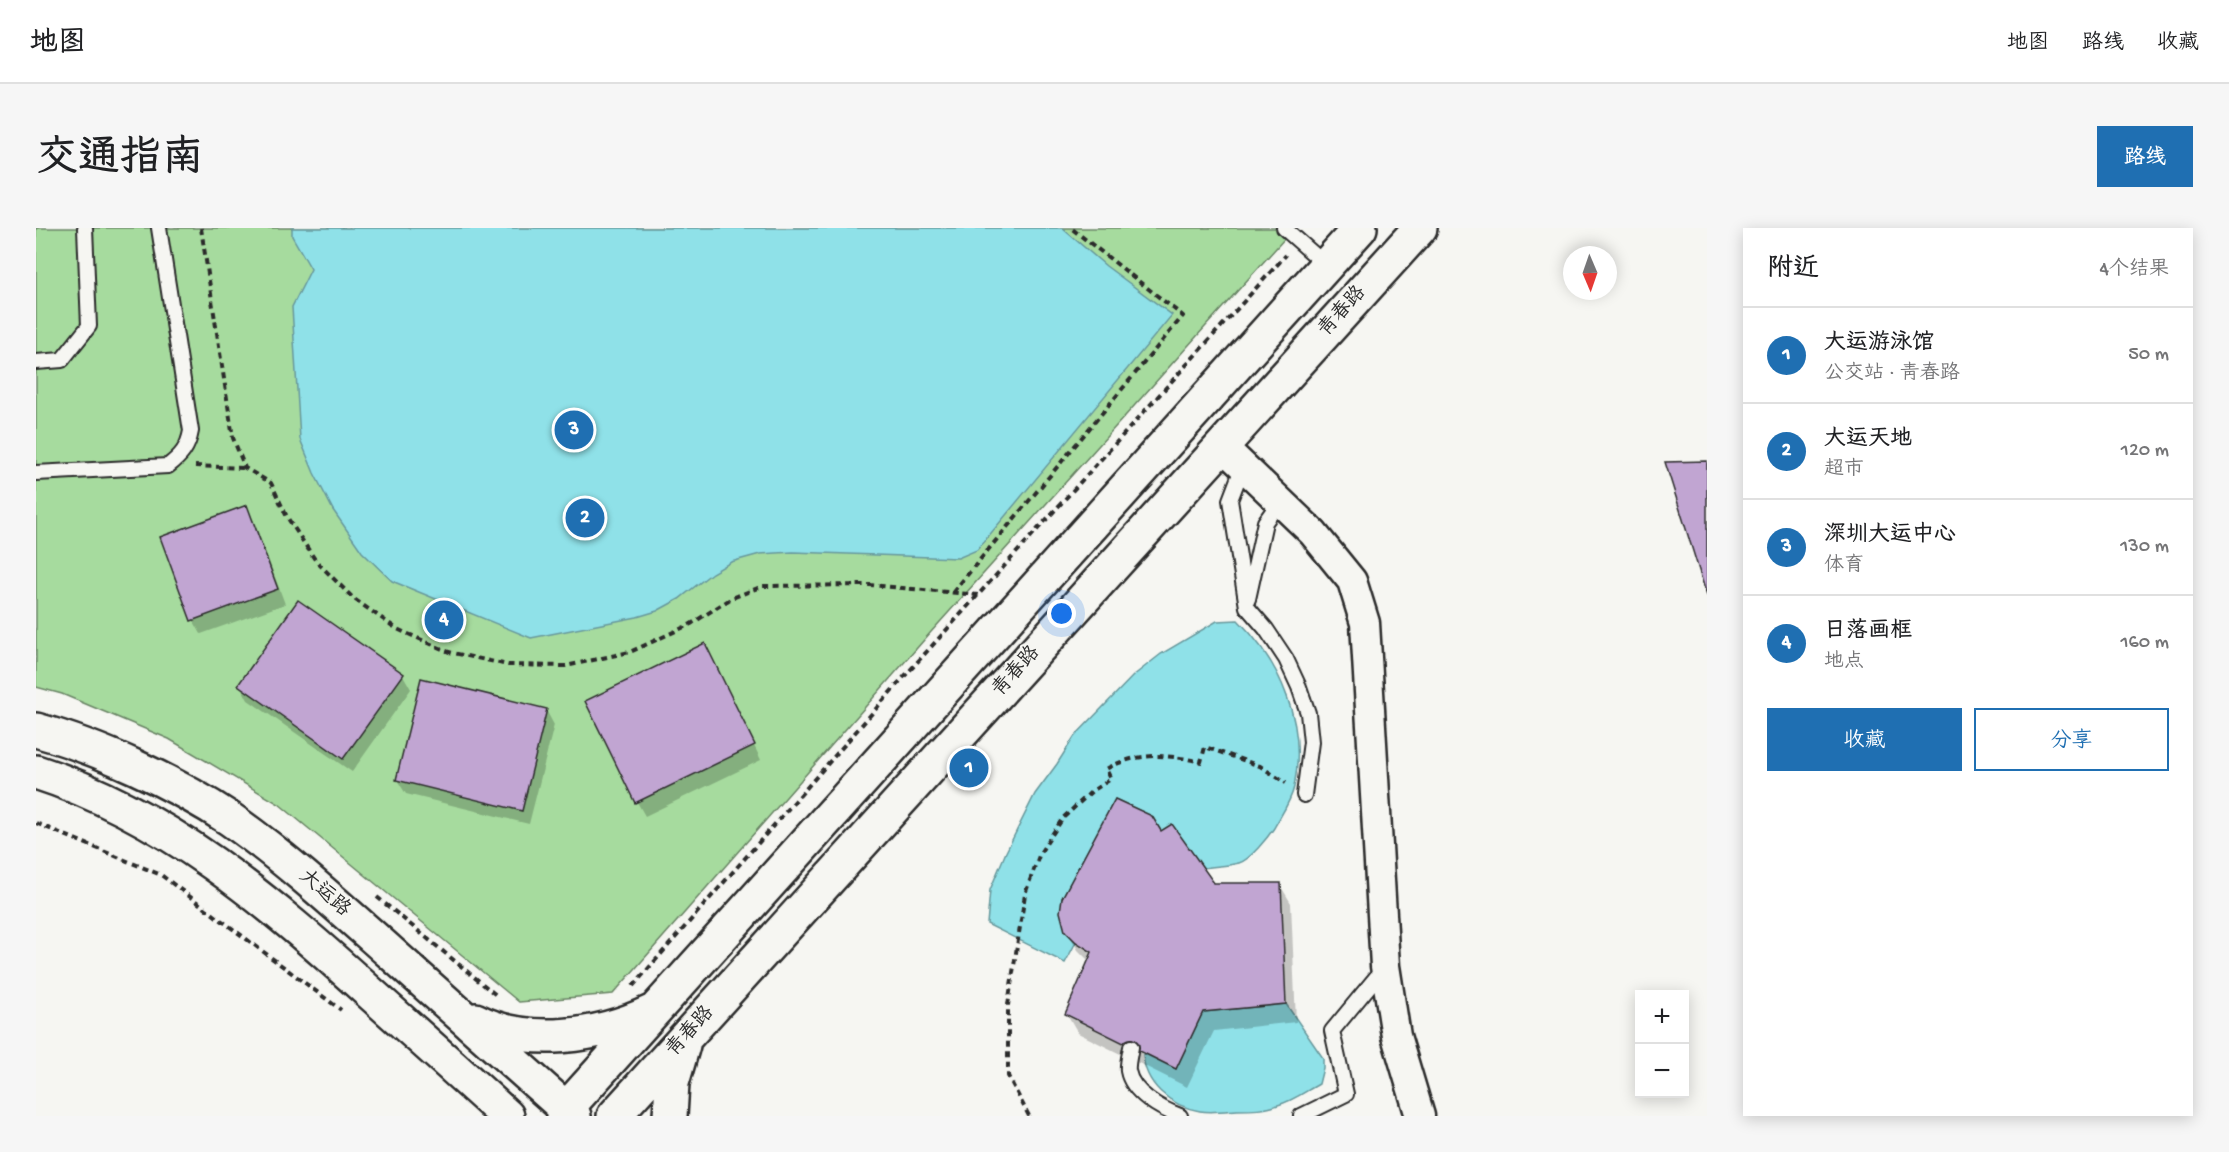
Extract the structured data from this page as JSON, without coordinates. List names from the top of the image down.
{
  "streets": {
    "street": ["青春路", "大运路"]
  },
  "north": "bottom",
  "page": {
    "header": "地图",
    "nav": ["地图", "路线", "收藏"],
    "title": "交通指南",
    "buttons": [
      "路线",
      ["收藏", "分享"]
    ],
    "heading": ["附近", "4个结果"],
    "list": [
      {
        "mark": "1",
        "name": "大运游泳馆",
        "note": "公交站 · 青春路",
        "value": "50 m"
      },
      {
        "mark": "2",
        "name": "大运天地",
        "note": "超市",
        "value": "120 m"
      },
      {
        "mark": "3",
        "name": "深圳大运中心",
        "note": "体育",
        "value": "130 m"
      },
      {
        "mark": "4",
        "name": "日落画框",
        "note": "地点",
        "value": "160 m"
      }
    ],
    "pins": [
      "3",
      "2",
      "4",
      "1"
    ],
    "map_buttons": ["+", "−"]
  }
}
